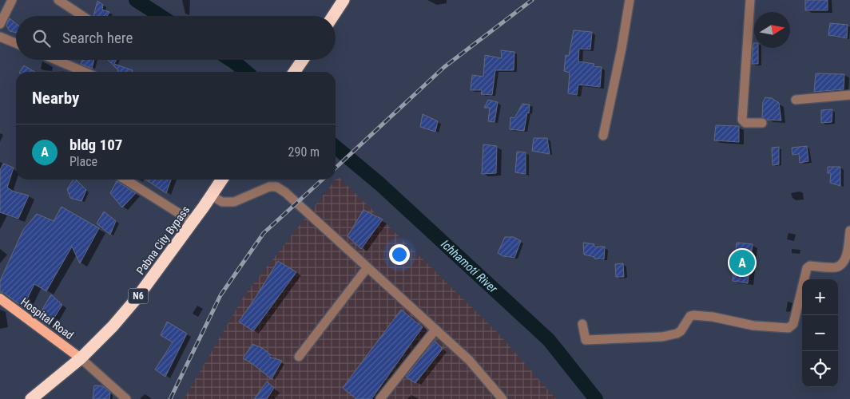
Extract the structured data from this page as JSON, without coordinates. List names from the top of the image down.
{
  "streets": {
    "highway": ["Pabna City Bypass", "N6"],
    "main road": ["Hospital Road"]
  },
  "crossings": [
    ["Pabna City Bypass", "Hospital Road"]
  ],
  "water": ["Ichhamoti River"],
  "north": "right",
  "page": {
    "search": "Search here",
    "heading": "Nearby",
    "list": [
      {
        "mark": "A",
        "name": "bldg 107",
        "note": "Place",
        "value": "290 m"
      }
    ],
    "pins": "A",
    "map_buttons": ["+", "−"]
  }
}
